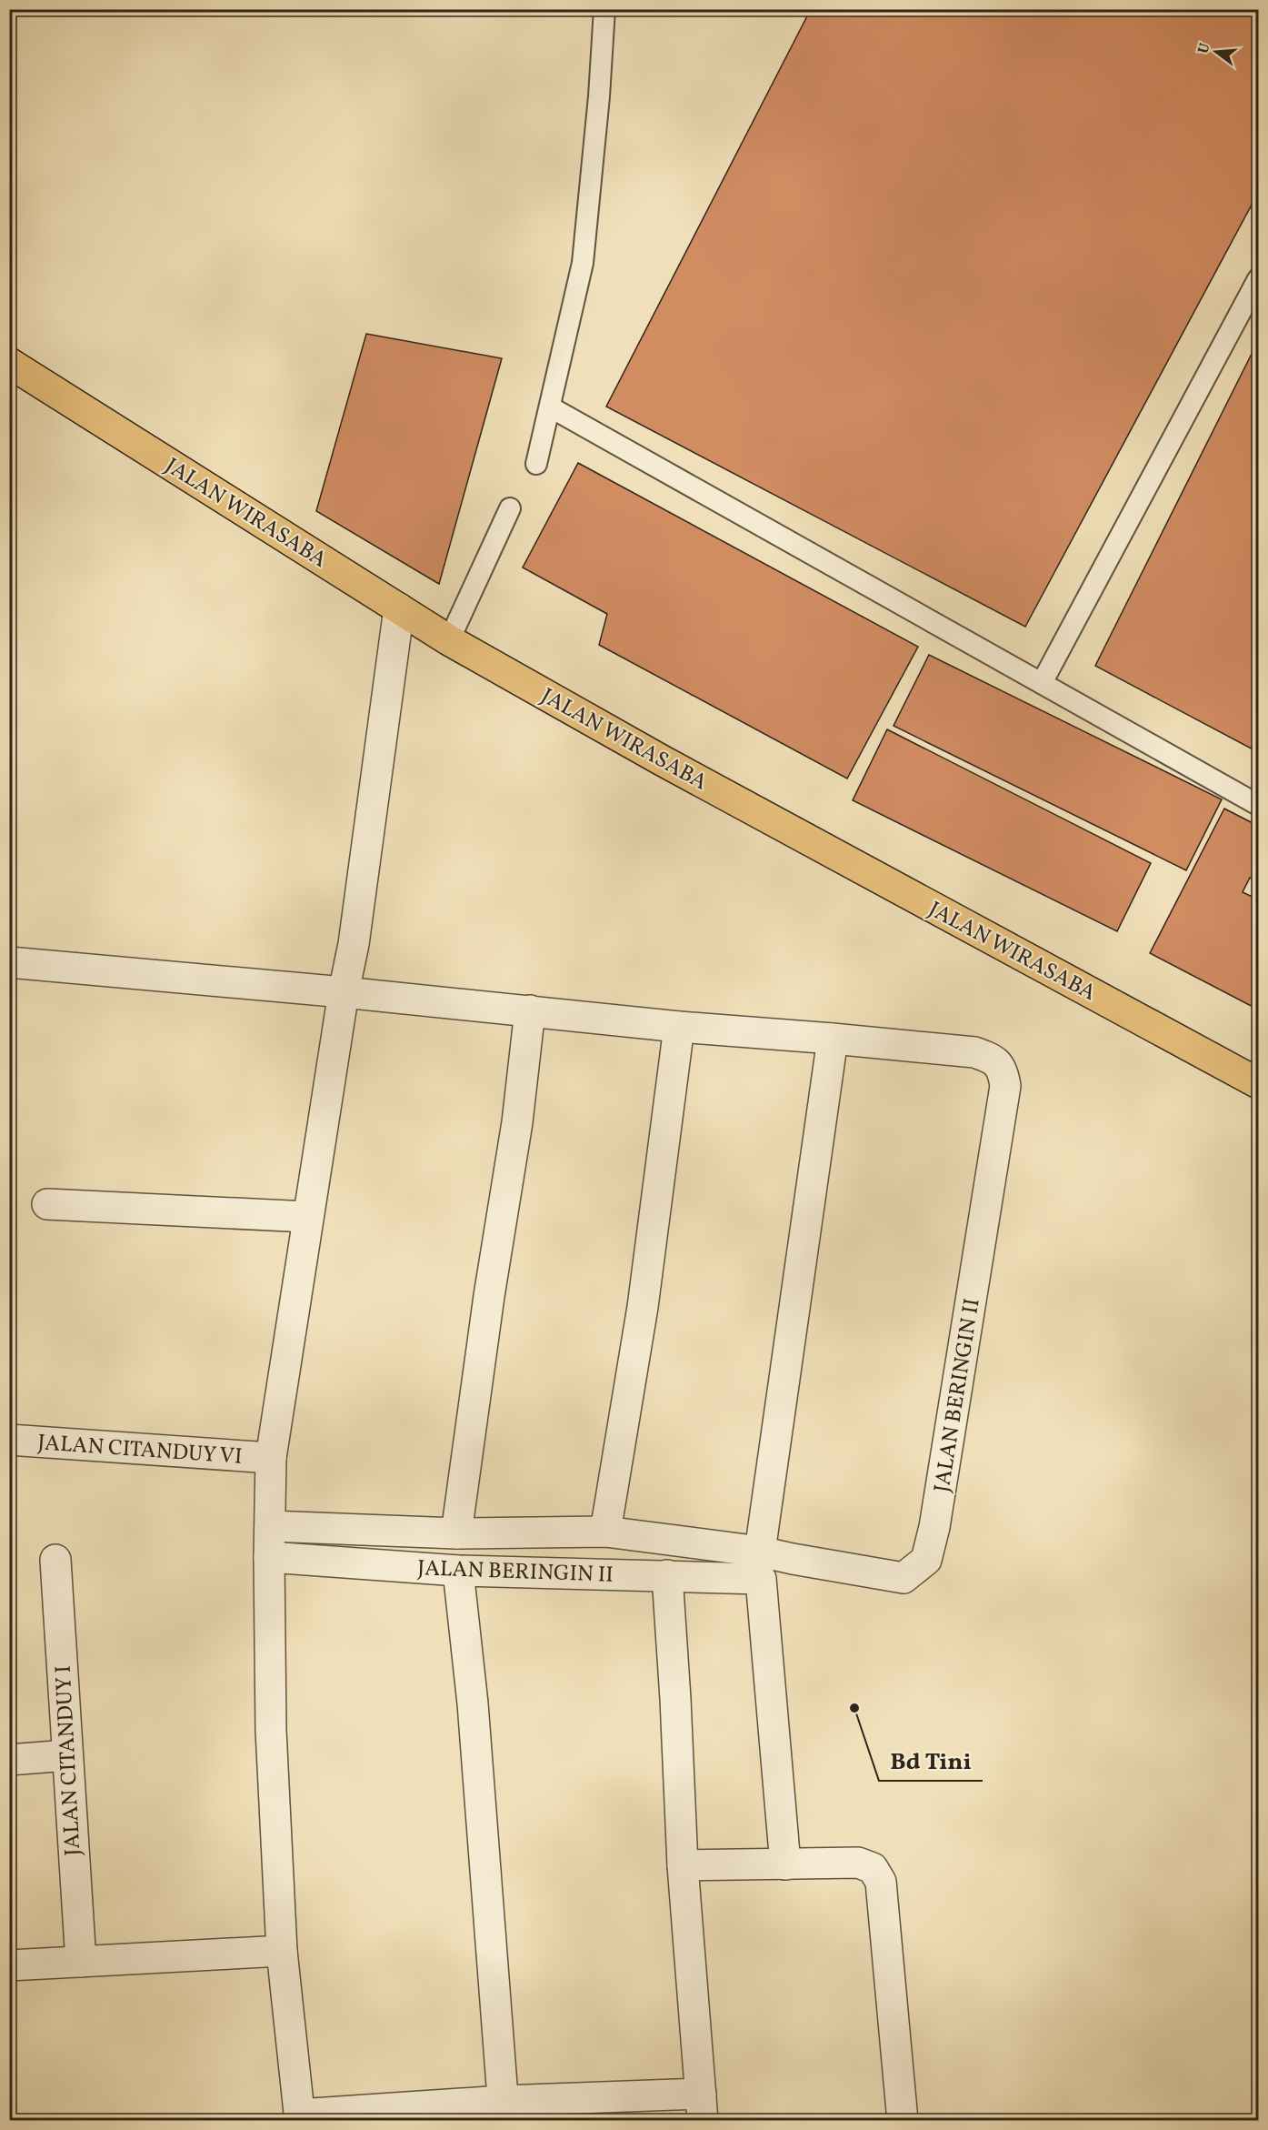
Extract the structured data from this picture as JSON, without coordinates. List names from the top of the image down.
{
  "streets": {
    "main road": ["JALAN WIRASABA"],
    "street": ["JALAN BERINGIN II", "JALAN CITANDUY VI", "JALAN CITANDUY I"]
  },
  "places": ["Bd Tini"],
  "north": "left"
}
